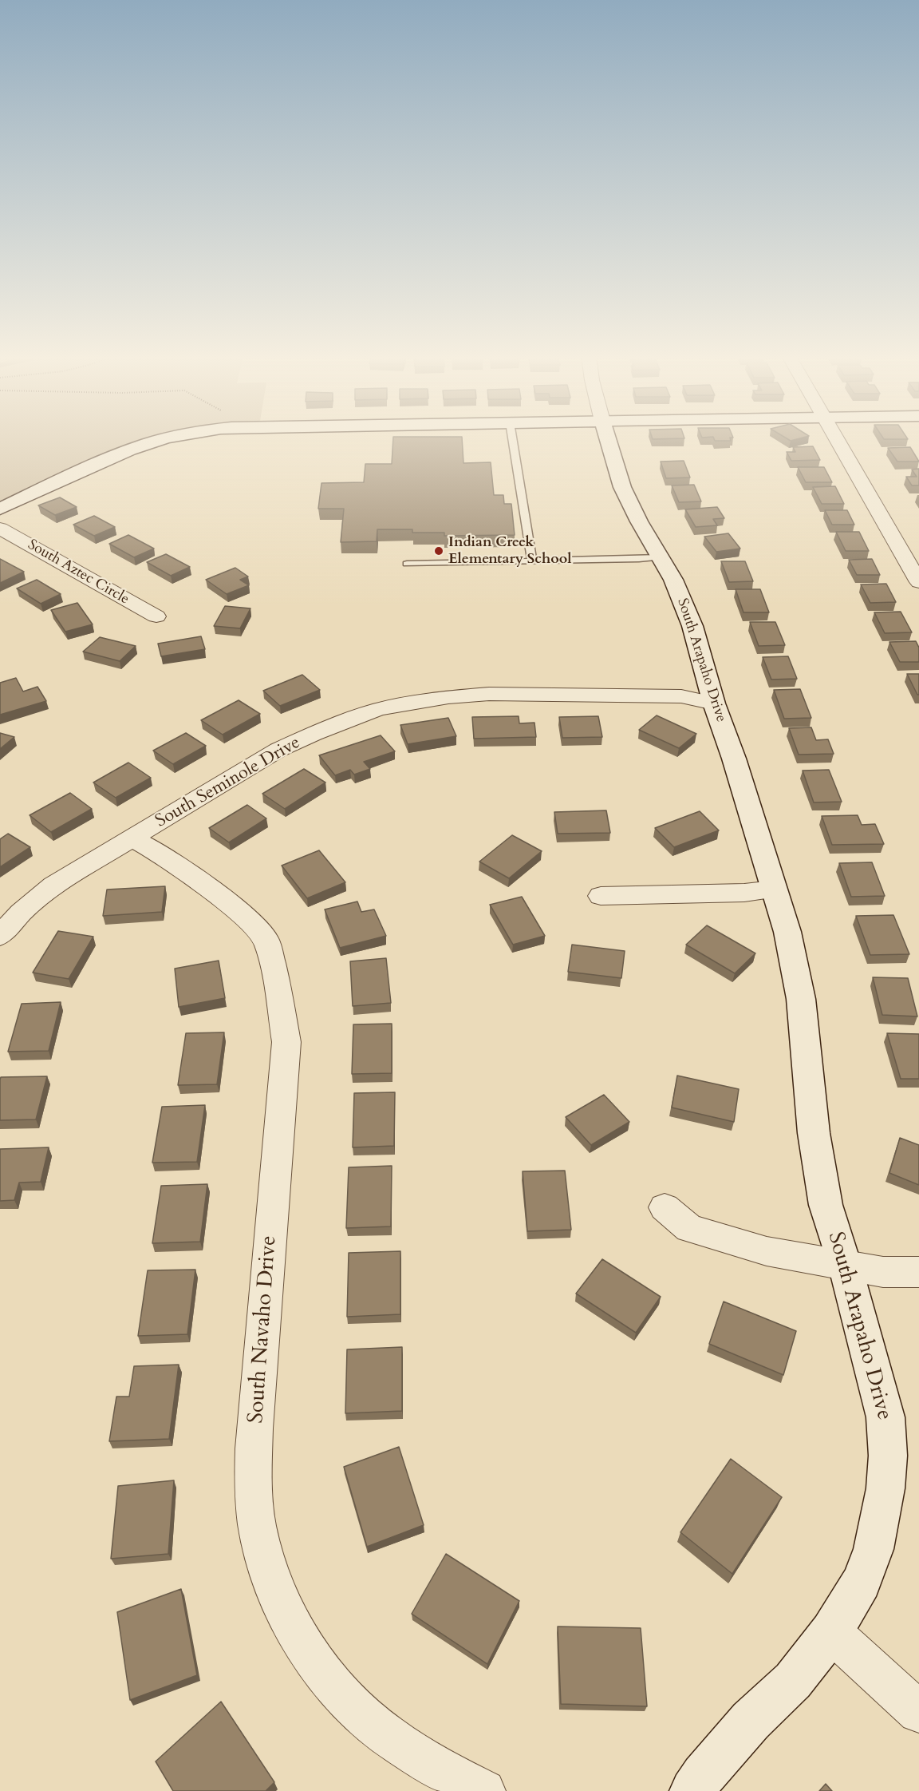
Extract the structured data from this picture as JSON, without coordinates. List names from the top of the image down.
{
  "streets": {
    "street": [
      "South Aztec Circle",
      "South Arapaho Drive",
      "South Seminole Drive",
      "South Navaho Drive"
    ]
  },
  "crossings": [
    ["South Arapaho Drive", "South Seminole Drive"],
    ["South Seminole Drive", "South Navaho Drive"]
  ],
  "places": ["Indian Creek Elementary School"]
}
